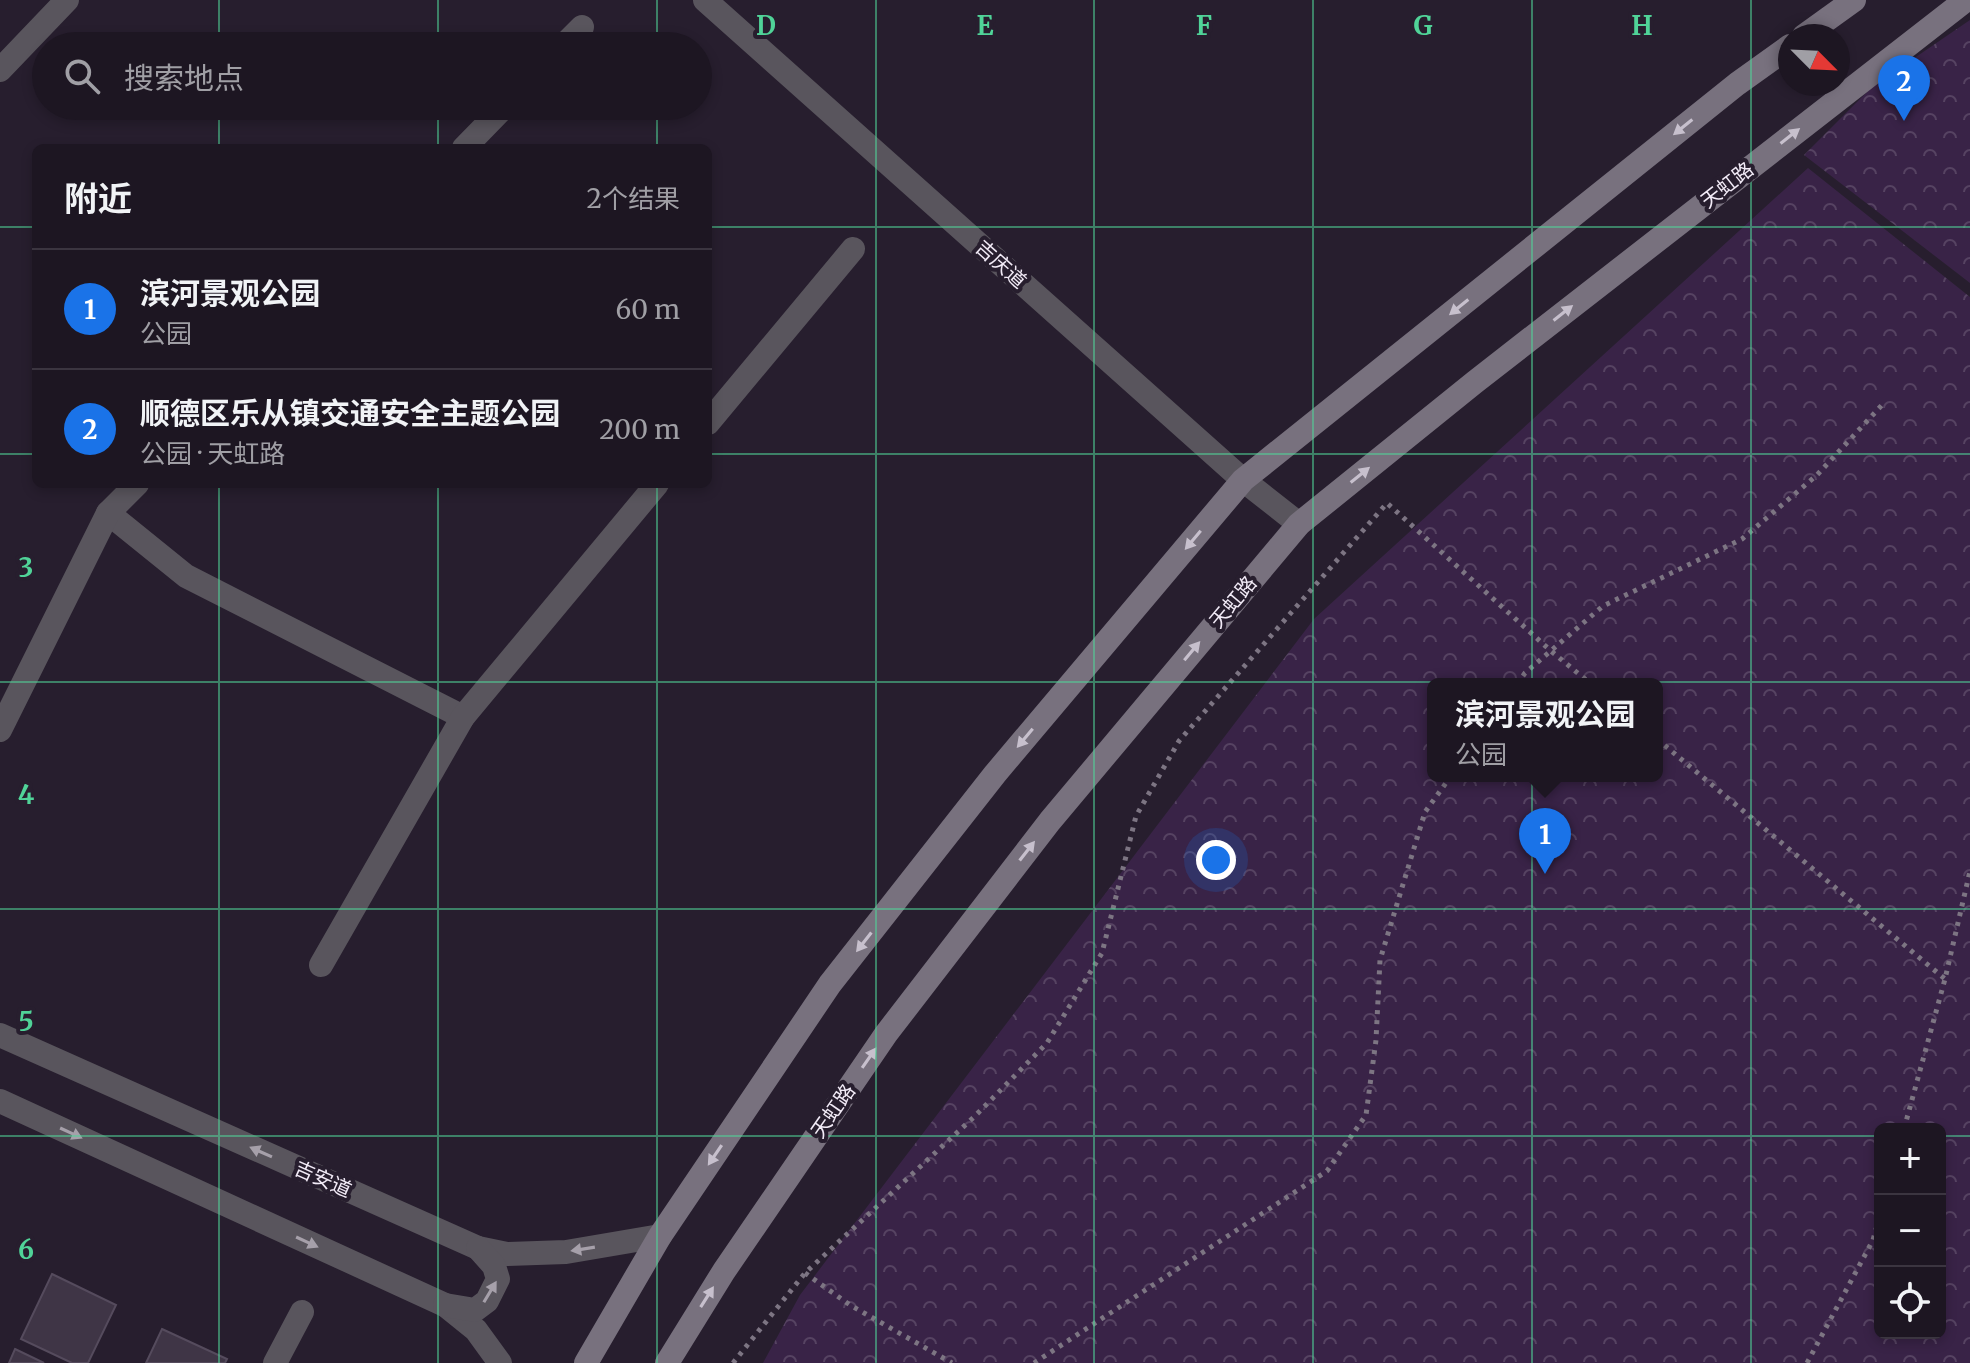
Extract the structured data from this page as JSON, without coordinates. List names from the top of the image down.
{
  "streets": {
    "main road": ["天虹路"],
    "street": ["吉庆道", "吉安道"]
  },
  "crossings": [
    ["天虹路", "吉庆道"]
  ],
  "north": "bottom right",
  "page": {
    "search": "搜索地点",
    "pins": ["2", "1"],
    "heading": ["附近", "2个结果"],
    "list": [
      {
        "mark": "1",
        "name": "滨河景观公园",
        "note": "公园",
        "value": "60 m"
      },
      {
        "mark": "2",
        "name": "顺德区乐从镇交通安全主题公园",
        "note": "公园 · 天虹路",
        "value": "200 m"
      }
    ],
    "popup": ["滨河景观公园", "公园"],
    "map_buttons": ["+", "−"]
  },
  "grid": {
    "columns": [
      "D",
      "E",
      "F",
      "G",
      "H"
    ],
    "rows": [
      "3",
      "4",
      "5",
      "6"
    ]
  }
}
